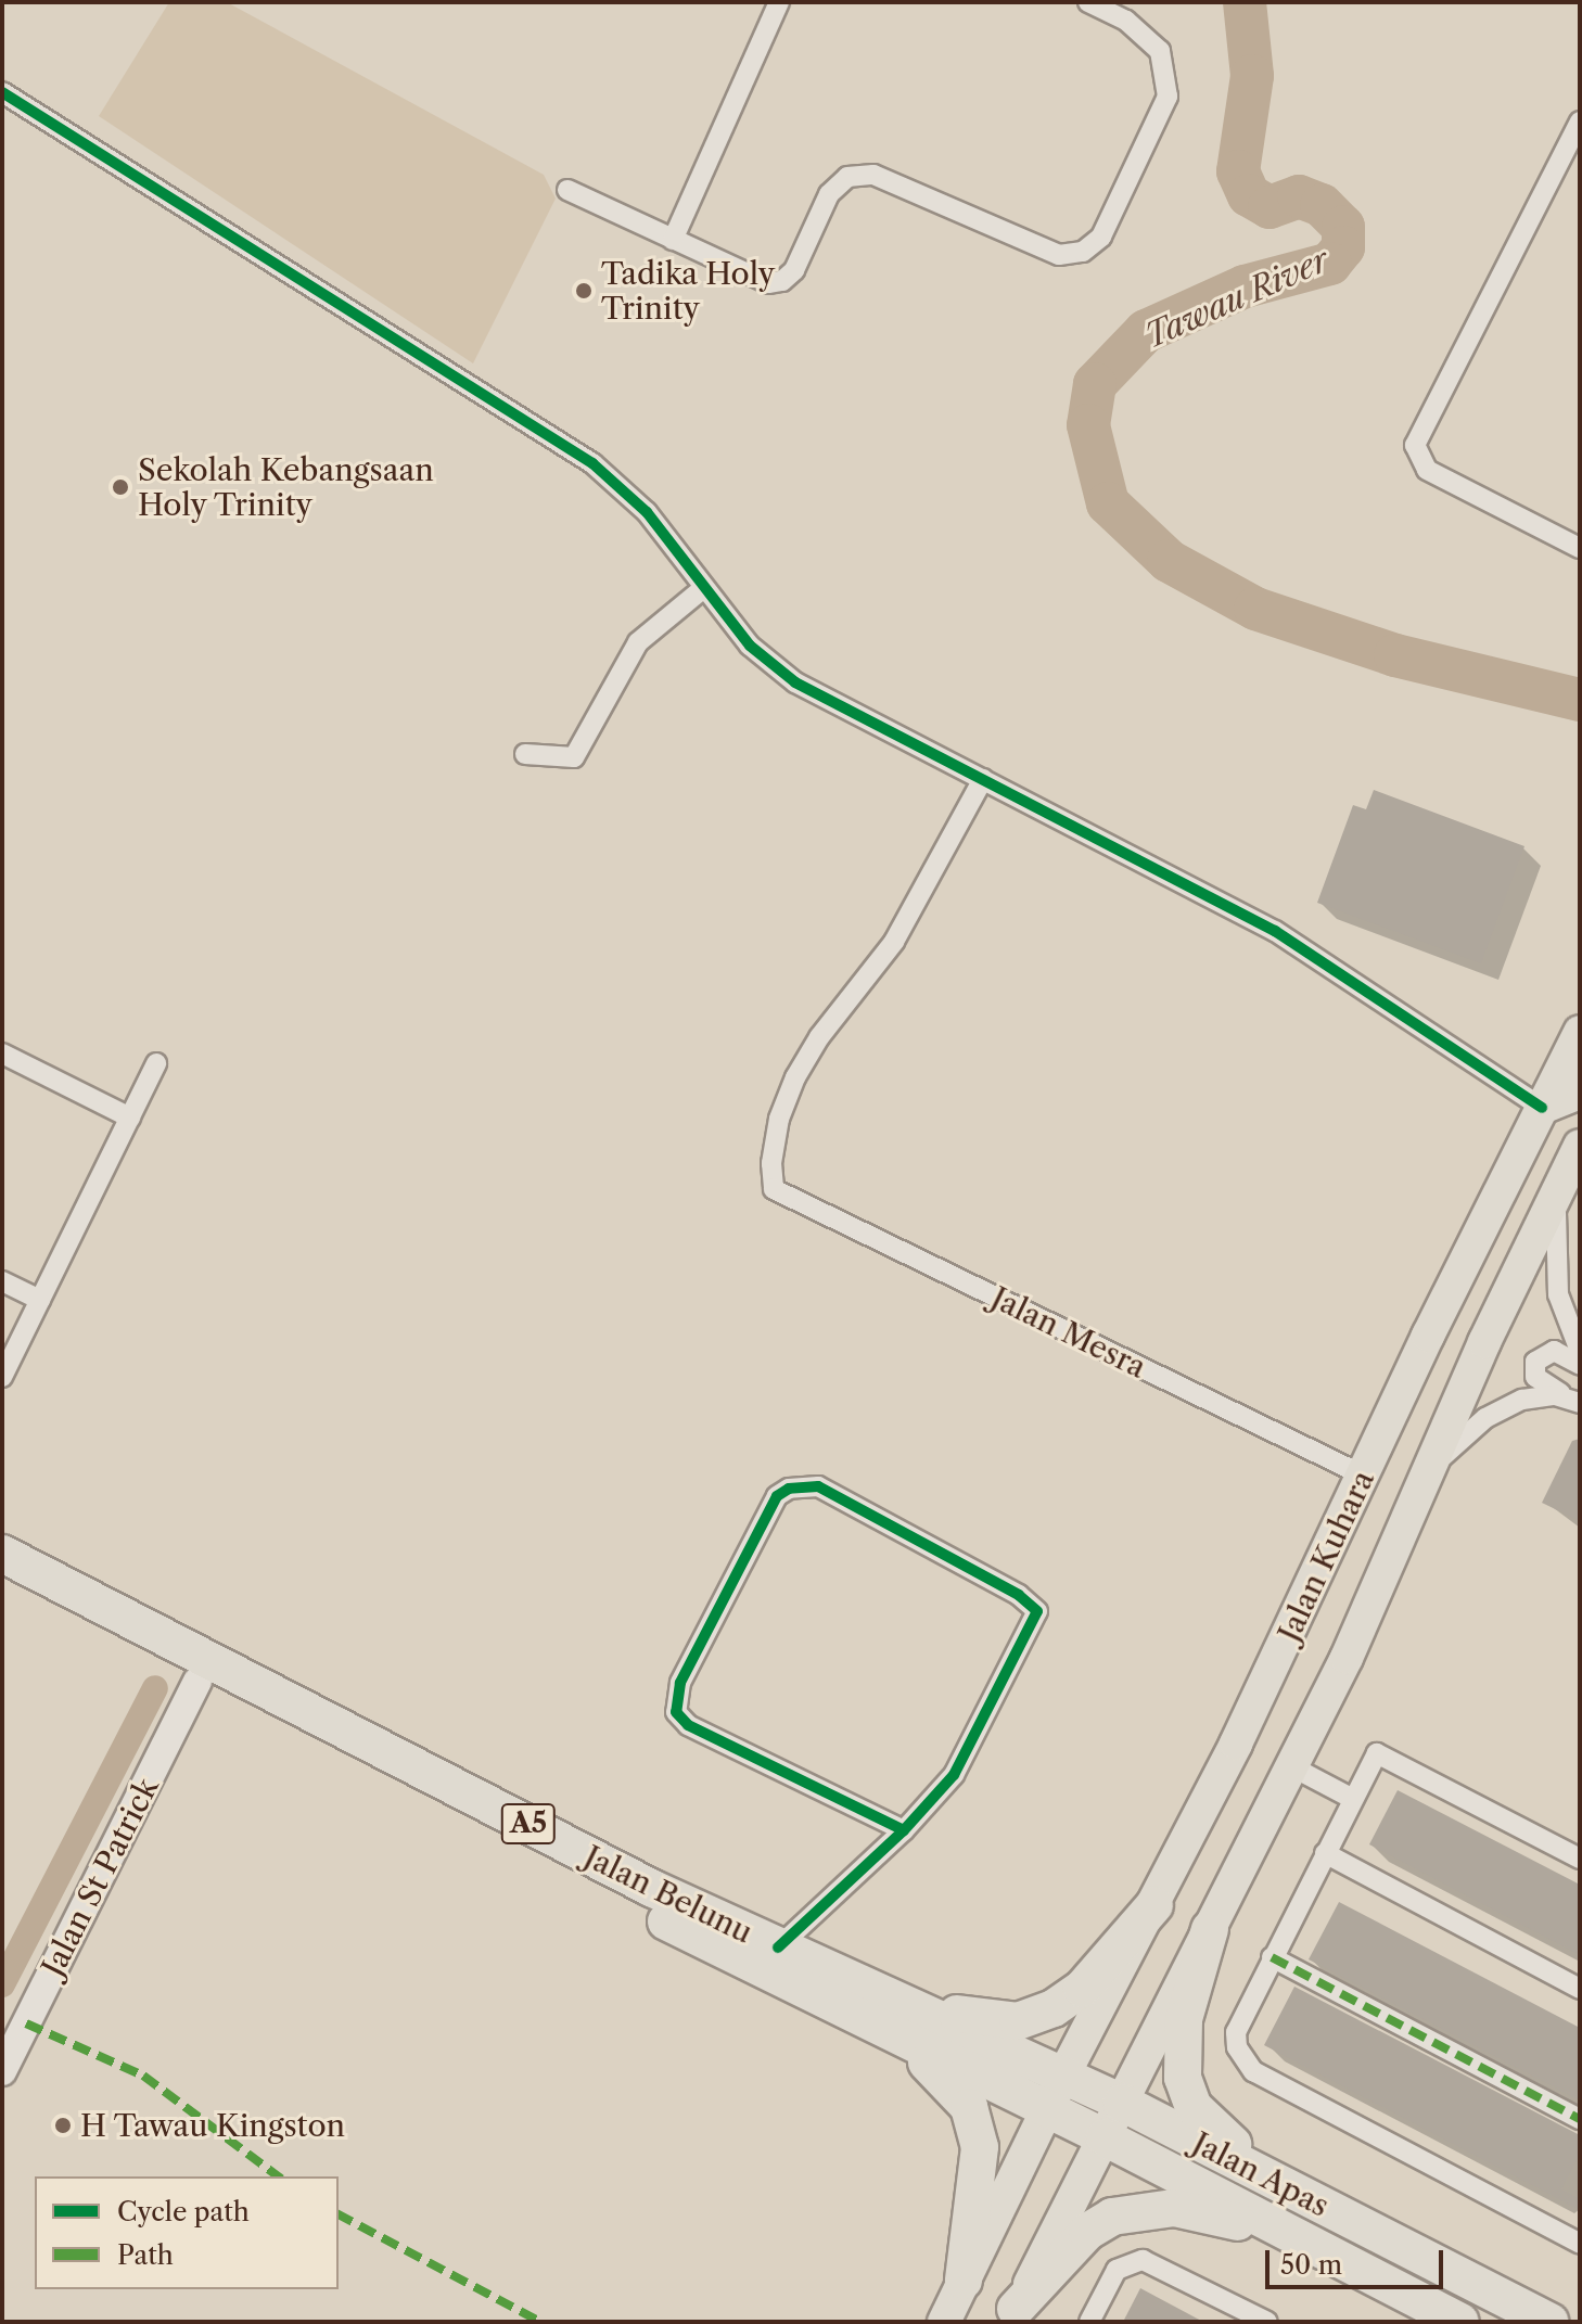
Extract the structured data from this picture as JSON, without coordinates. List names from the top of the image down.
{
  "streets": {
    "highway": ["A5", "Jalan Belunu", "Jalan Apas"],
    "main road": ["Jalan Kuhara"],
    "street": ["Jalan Mesra", "Jalan St Patrick"]
  },
  "crossings": [
    ["Jalan Mesra", "Jalan Kuhara"],
    ["Jalan Kuhara", "Jalan Belunu"],
    ["Jalan Kuhara", "Jalan Apas"],
    ["Jalan St Patrick", "Jalan Belunu"],
    ["Jalan Belunu", "Jalan Apas"]
  ],
  "water": ["Tawau River"],
  "places": ["Tadika Holy Trinity", "Sekolah Kebangsaan Holy Trinity", "H Tawau Kingston"],
  "legend": ["Cycle path", "Path"],
  "scale_bar": "50 m"
}
